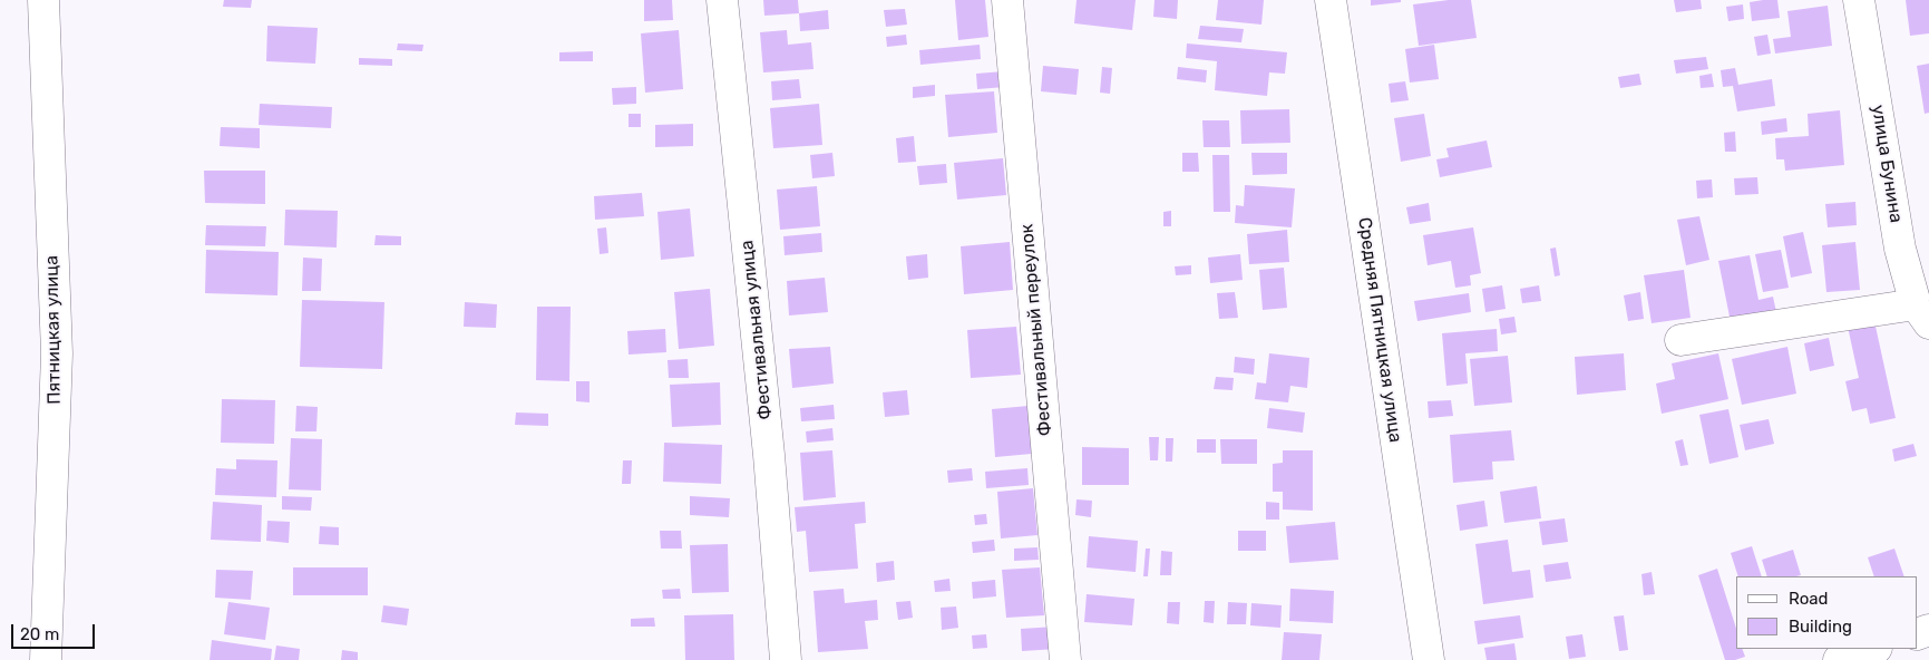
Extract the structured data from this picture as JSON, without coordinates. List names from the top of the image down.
{
  "streets": {
    "street": [
      "улица Бунина",
      "Пятницкая улица",
      "Фестивальная улица",
      "Фестивальный переулок",
      "Средняя Пятницкая улица"
    ]
  },
  "legend": ["Road", "Building"],
  "scale_bar": "20 m"
}
